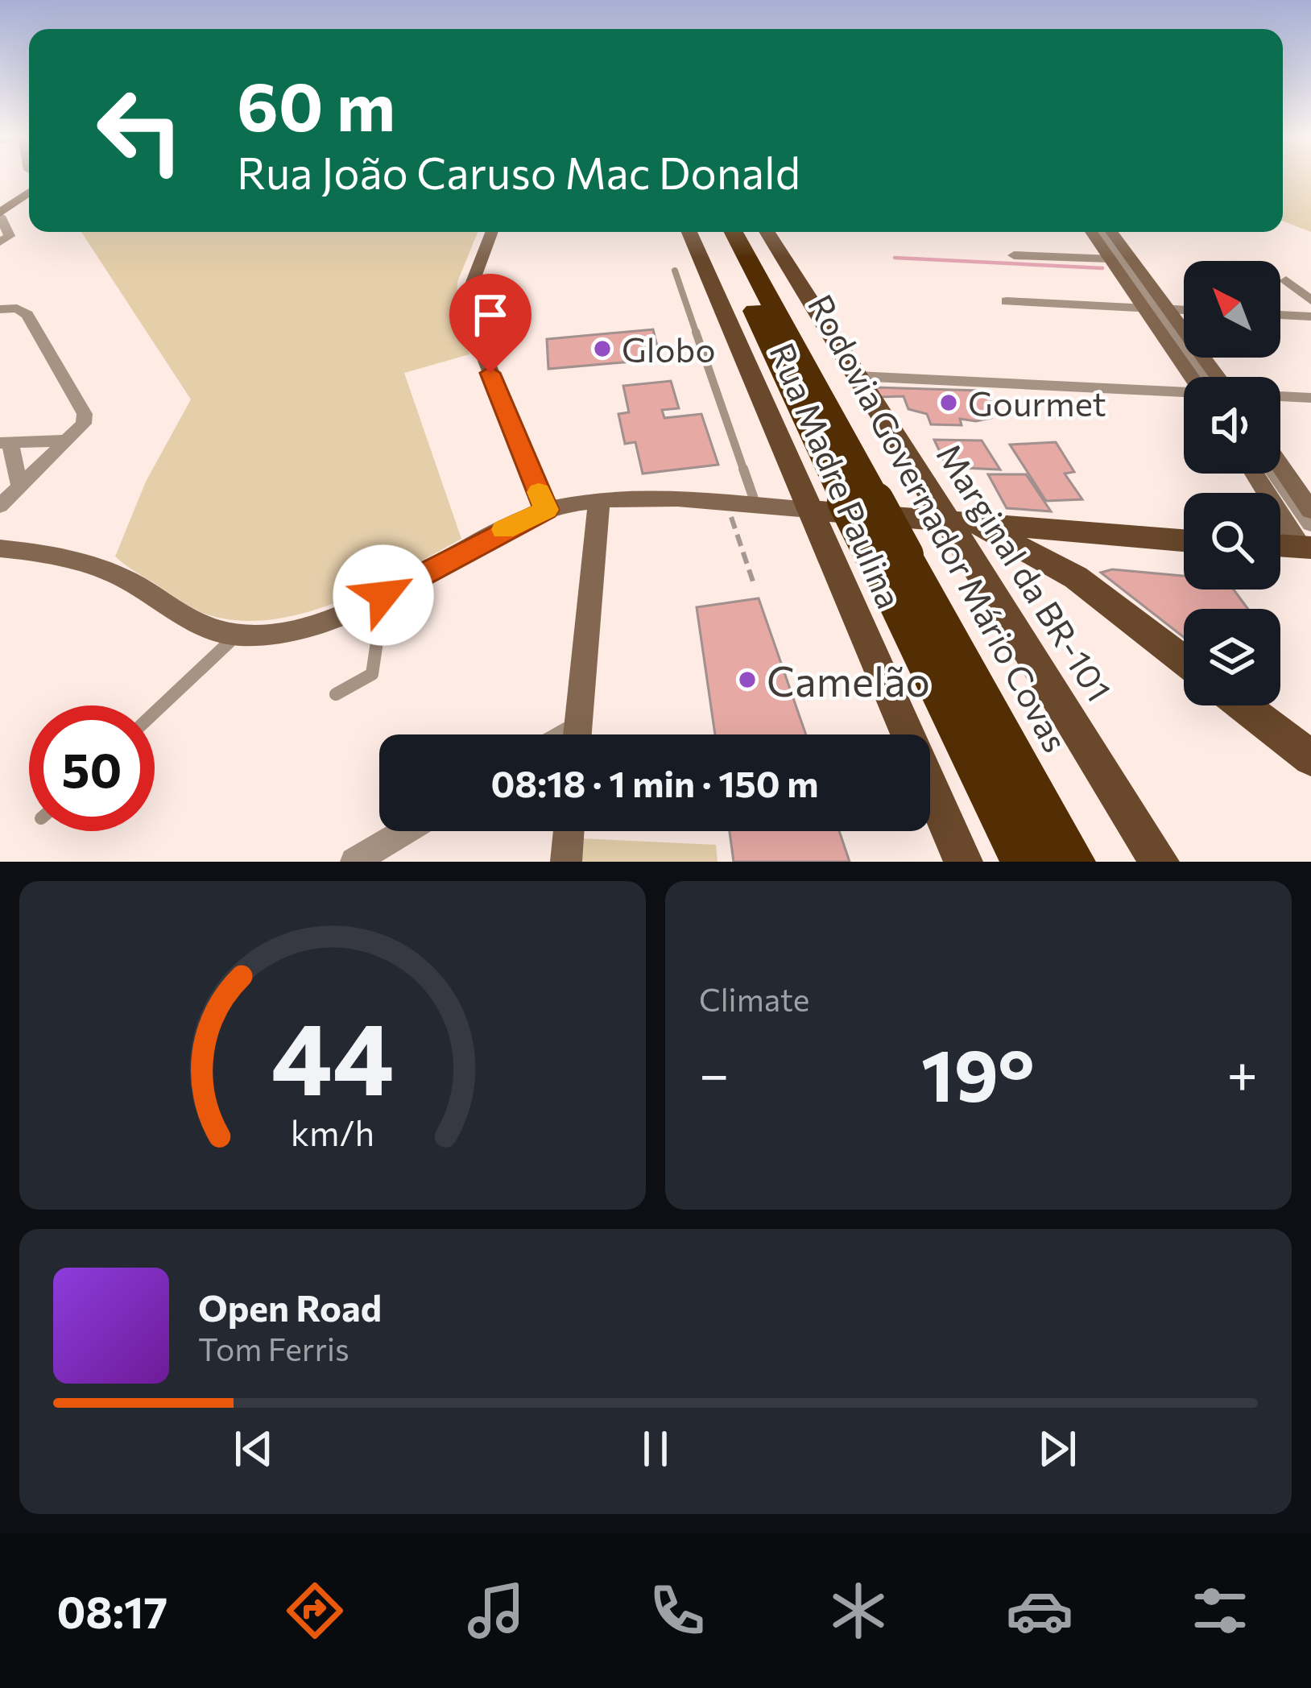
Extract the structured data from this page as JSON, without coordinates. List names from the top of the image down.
{
  "streets": {
    "highway": ["Rodovia Governador Mário Covas"],
    "main road": ["Rua Madre Paulina", "Marginal da BR-101"]
  },
  "places": ["Globo", "Gourmet", "Camelão"],
  "north": "top left",
  "page": {
    "turn": ["60 m", "Rua João Caruso Mac Donald"],
    "limit": "50",
    "trip": "08:18 · 1 min · 150 m",
    "tile": "Climate",
    "heat": ["−", "19°", "+"],
    "song": ["Open Road", "Tom Ferris"],
    "tabs": "08:17",
    "gauge": ["44", "km/h"]
  }
}
